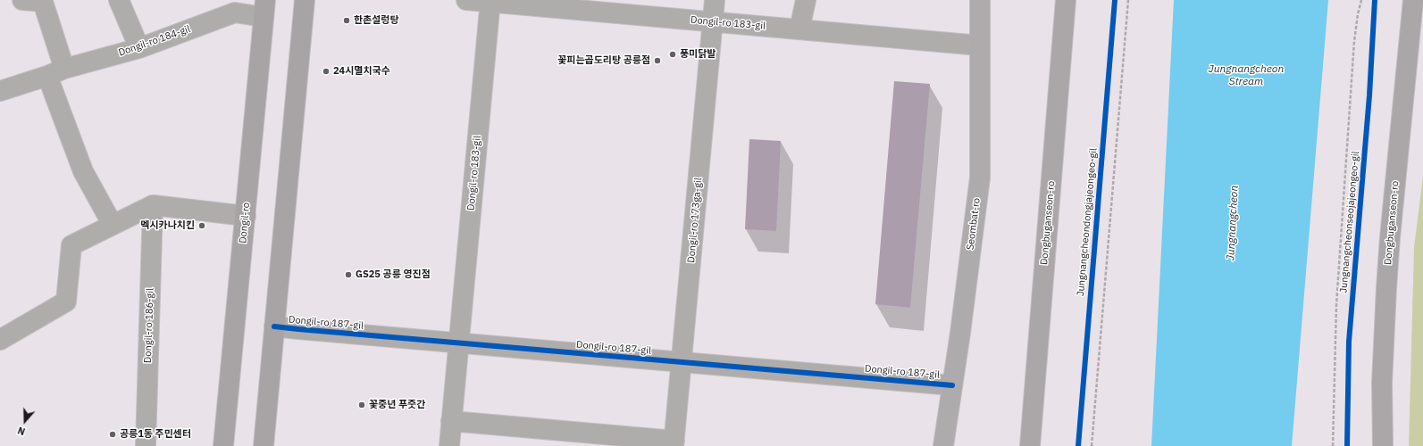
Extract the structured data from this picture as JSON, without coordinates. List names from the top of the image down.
{
  "streets": {
    "highway": ["Dongbuganseon-ro"],
    "main road": ["Dongil-ro", "Seombat-ro"],
    "street": [
      "Dongil-ro 183-gil",
      "Dongil-ro 184-gil",
      "Dongil-ro 173ga-gil",
      "Dongil-ro 187-gil",
      "Dongil-ro 186-gil"
    ],
    "cycle path": ["Jungnangcheondongjajeongeo-gil", "Jungnangcheonseojajeongeo-gil"]
  },
  "crossings": [
    ["Dongil-ro 183-gil", "Dongil-ro 173ga-gil"],
    ["Dongil-ro 183-gil", "Seombat-ro"],
    ["Dongil-ro 183-gil", "Dongil-ro 187-gil"],
    ["Dongil-ro 184-gil", "Dongil-ro"],
    ["Dongil-ro 173ga-gil", "Dongil-ro 187-gil"],
    ["Seombat-ro", "Dongil-ro 187-gil"]
  ],
  "water": ["Jungnangcheon Stream", "Jungnangcheon"],
  "places": [
    "한촌설렁탕",
    "풍미닭발",
    "꽃피는곱도리탕 공릉점",
    "24시멸치국수",
    "멕시카나치킨",
    "GS25 공릉 영진점",
    "꽃중년 푸줏간",
    "공릉1동 주민센터"
  ],
  "north": "bottom"
}
